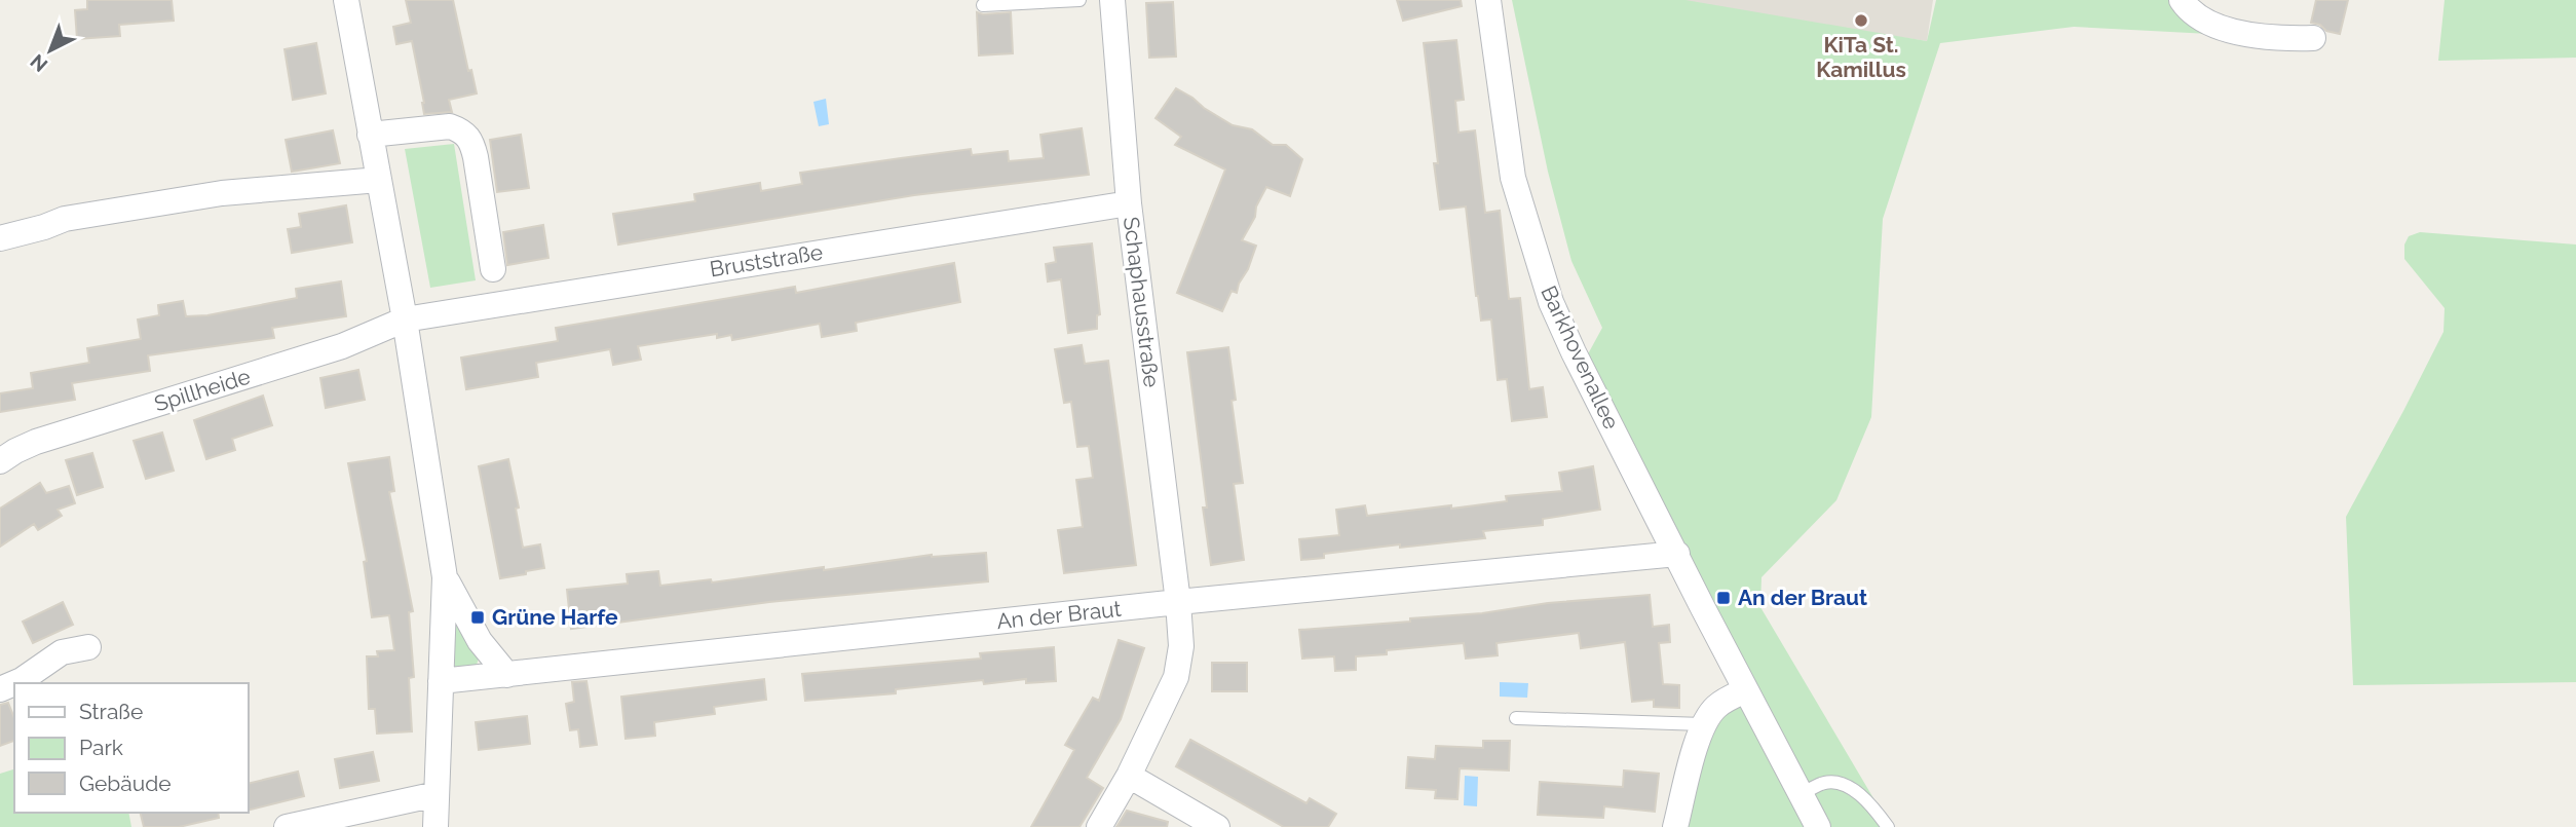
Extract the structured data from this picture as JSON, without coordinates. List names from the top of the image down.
{
  "streets": {
    "street": [
      "Bruststraße",
      "Schaphausstraße",
      "Barkhovenallee",
      "Spillheide",
      "An der Braut"
    ]
  },
  "crossings": [
    ["Bruststraße", "Schaphausstraße"],
    ["Bruststraße", "Spillheide"],
    ["Schaphausstraße", "An der Braut"],
    ["Barkhovenallee", "An der Braut"]
  ],
  "places": {
    "other": ["KiTa St. Kamillus"],
    "transit": ["An der Braut", "Grüne Harfe"]
  },
  "legend": ["Straße", "Park", "Gebäude"],
  "north": "bottom left"
}
